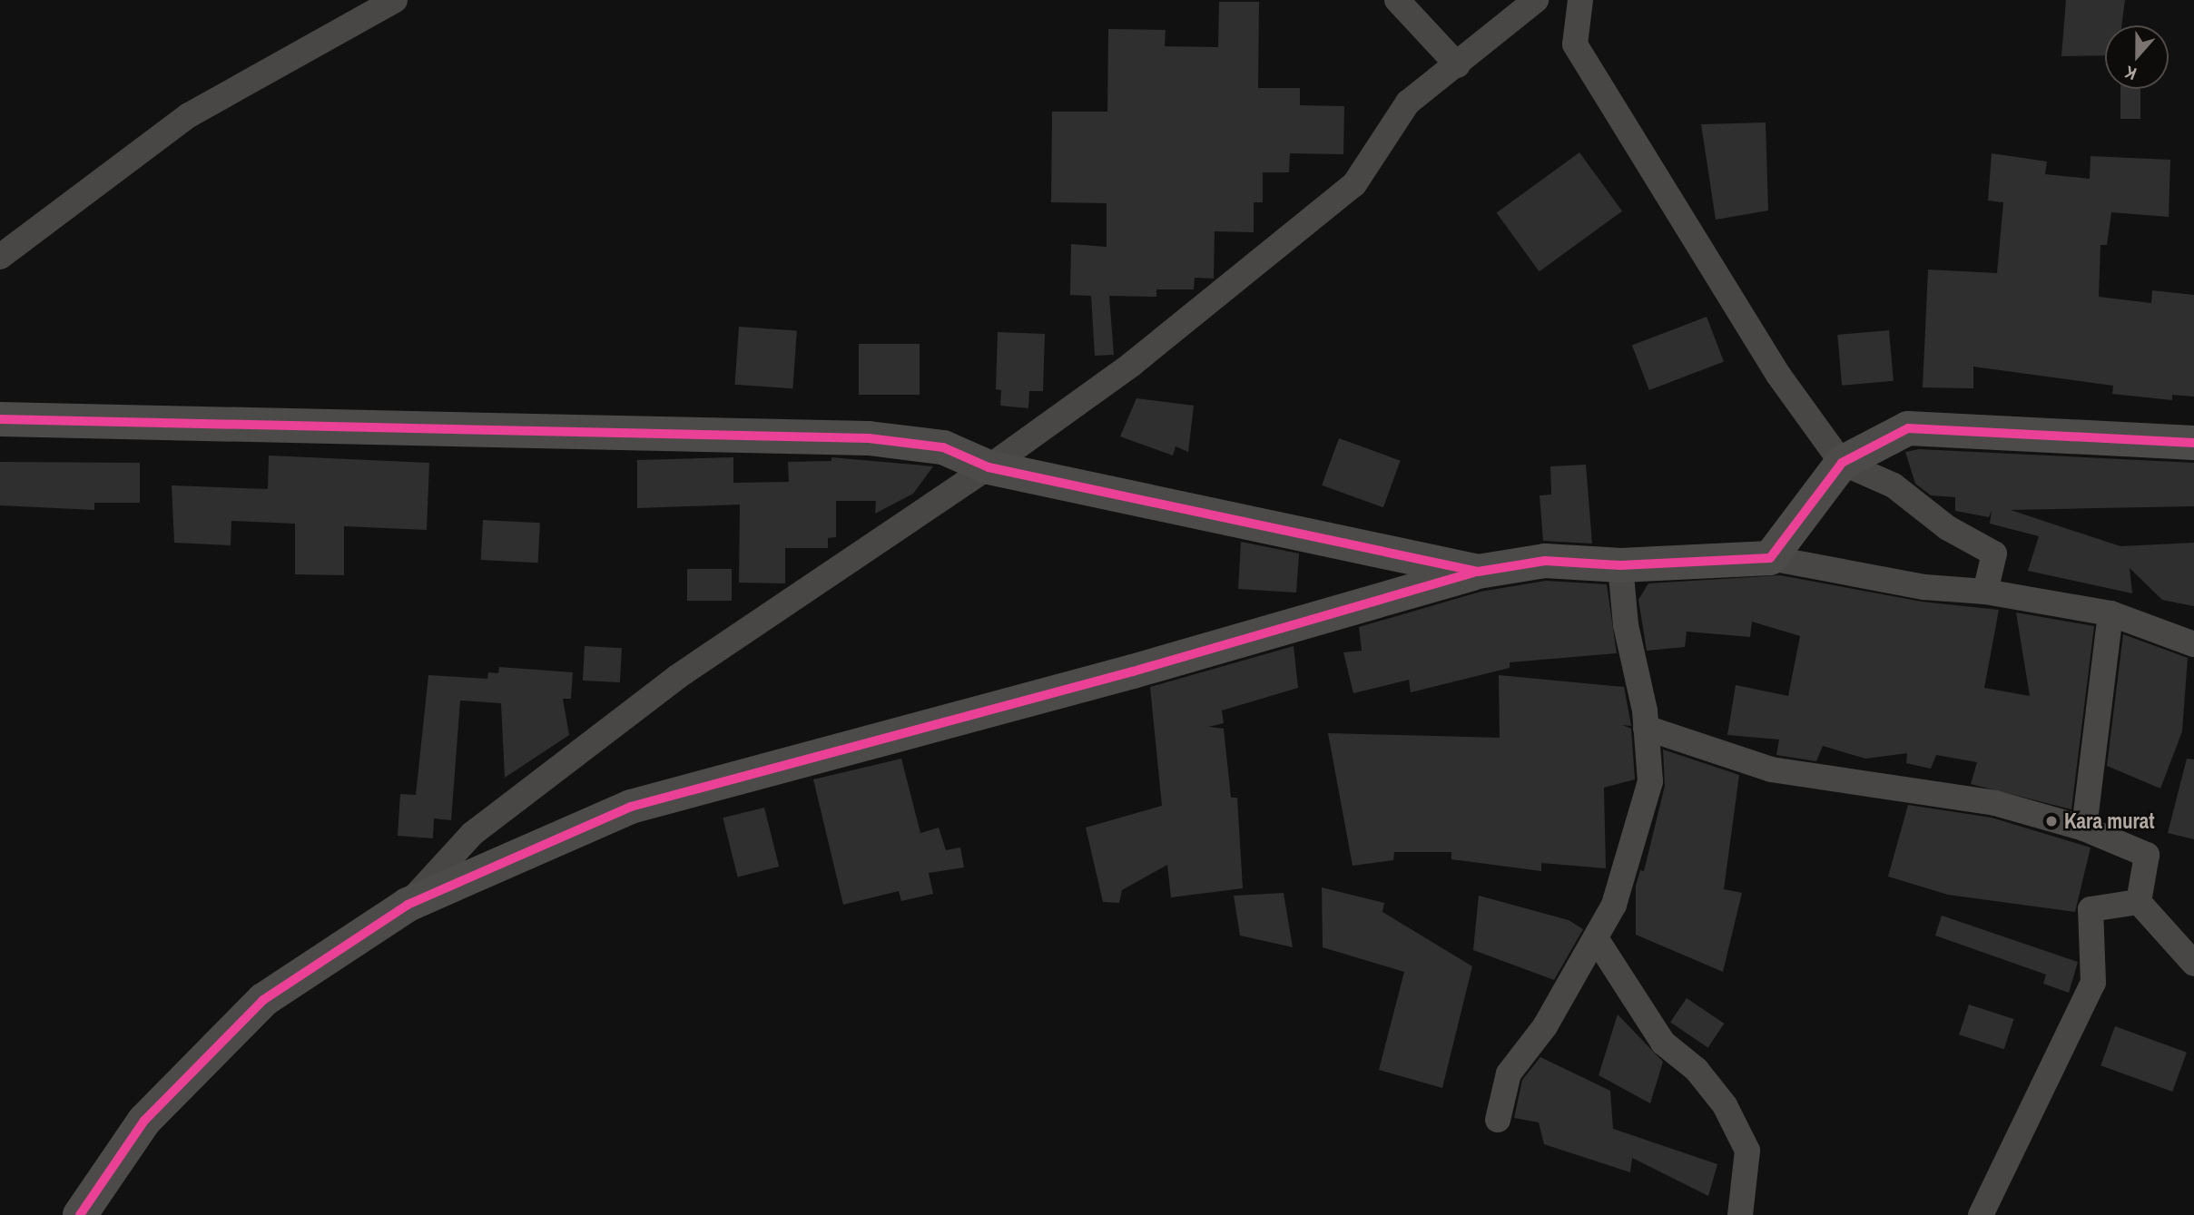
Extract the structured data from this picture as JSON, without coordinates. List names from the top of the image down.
{
  "places": ["Kara murat"],
  "north": "bottom"
}
